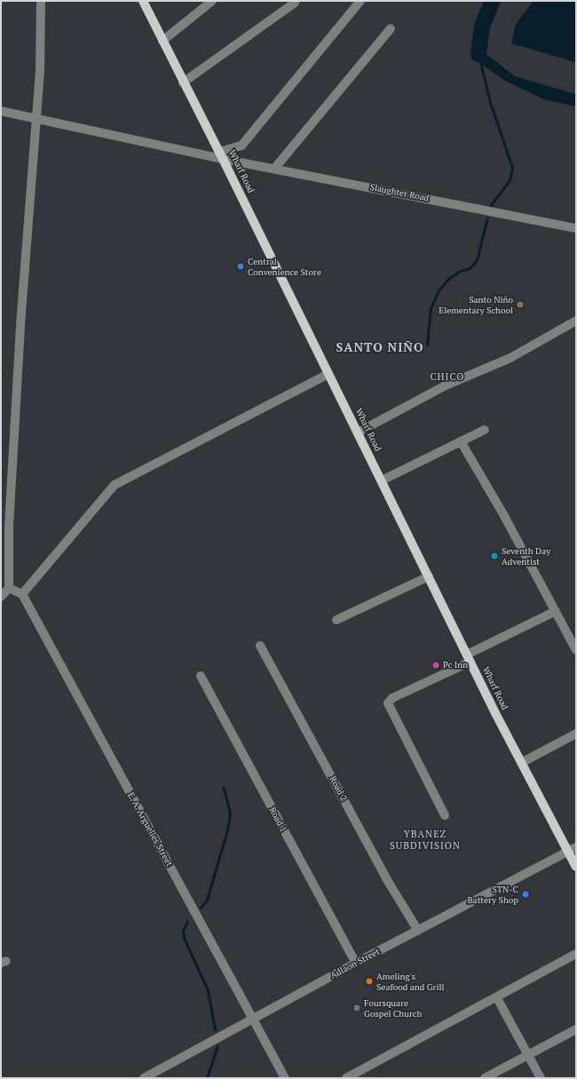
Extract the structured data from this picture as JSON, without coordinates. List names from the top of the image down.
{
  "streets": {
    "main road": ["Wharf Road"],
    "street": [
      "Slaughter Road",
      "Road 2",
      "Road 1",
      "E. A. Arguelles Street",
      "Adlaon Street"
    ]
  },
  "crossings": [
    ["Wharf Road", "Slaughter Road"],
    ["Wharf Road", "Adlaon Street"],
    ["Road 2", "Adlaon Street"],
    ["Road 1", "Adlaon Street"],
    ["E. A. Arguelles Street", "Adlaon Street"]
  ],
  "districts": ["SANTO NIÑO", "CHICO", "YBANEZ SUBDIVISION"],
  "places": [
    "Central Convenience Store",
    "Santo Niño Elementary School",
    "Seventh Day Adventist",
    "Pc Inn",
    "STN-C Battery Shop",
    "Ameling's Seafood and Grill",
    "Foursquare Gospel Church"
  ]
}
